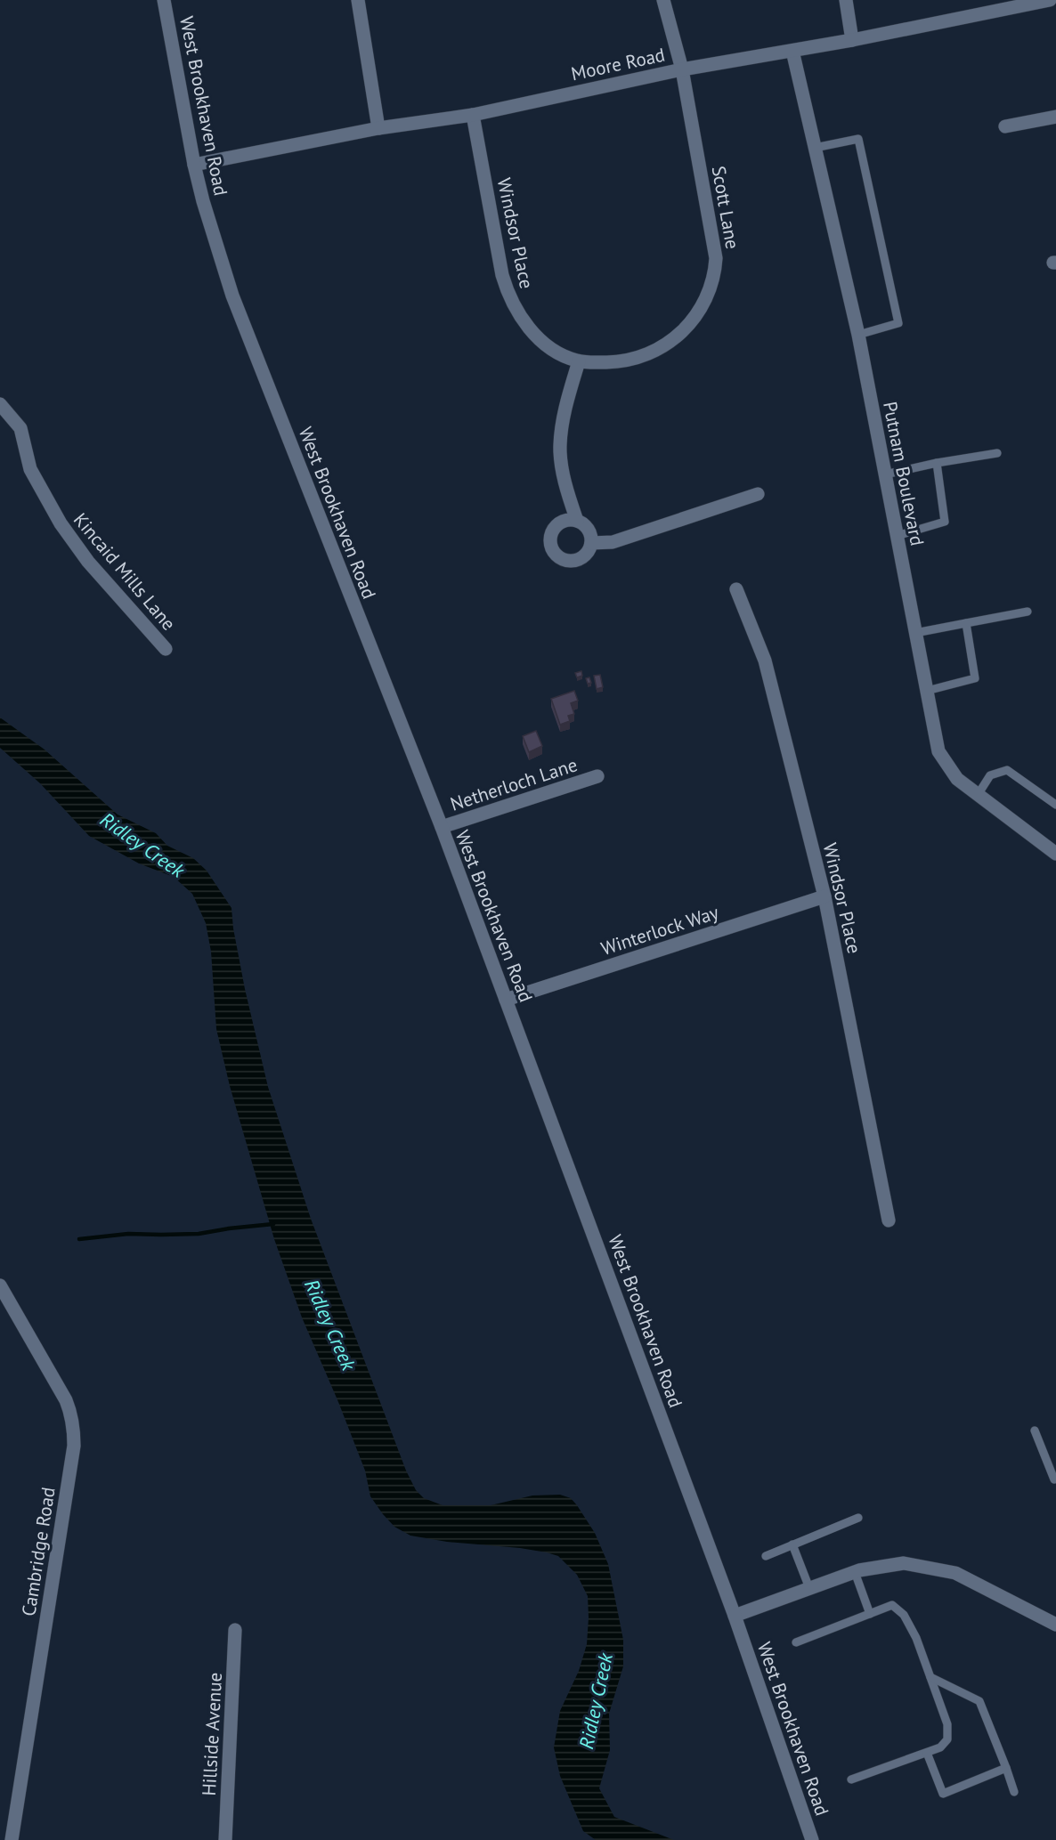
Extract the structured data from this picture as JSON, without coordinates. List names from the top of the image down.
{
  "streets": {
    "street": [
      "Moore Road",
      "West Brookhaven Road",
      "Scott Lane",
      "Windsor Place",
      "Putnam Boulevard",
      "Kincaid Mills Lane",
      "Netherloch Lane",
      "Winterlock Way",
      "Cambridge Road",
      "Hillside Avenue"
    ]
  },
  "crossings": [
    ["Moore Road", "West Brookhaven Road"],
    ["Moore Road", "Scott Lane"],
    ["Moore Road", "Windsor Place"],
    ["Moore Road", "Putnam Boulevard"],
    ["West Brookhaven Road", "Netherloch Lane"],
    ["West Brookhaven Road", "Winterlock Way"],
    ["Scott Lane", "Windsor Place"],
    ["Windsor Place", "Winterlock Way"]
  ],
  "water": ["Ridley Creek"]
}
